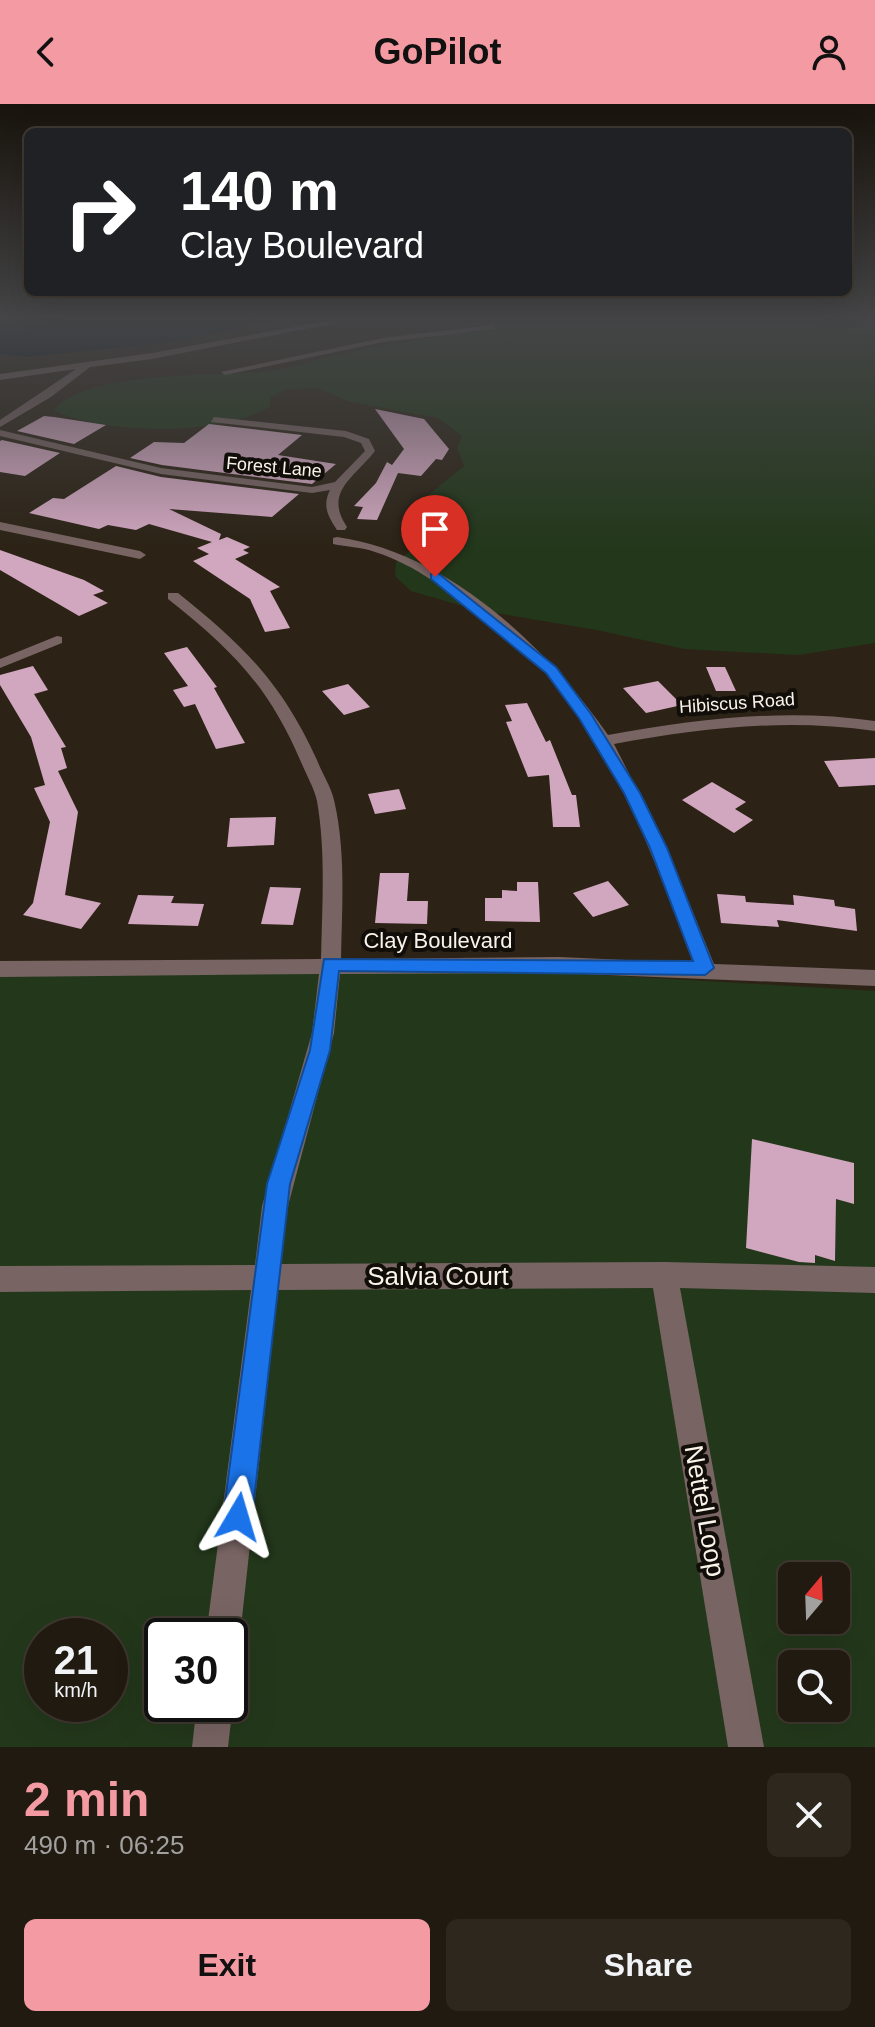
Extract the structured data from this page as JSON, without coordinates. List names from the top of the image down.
{
  "streets": {
    "street": [
      "Forest Lane",
      "Hibiscus Road",
      "Clay Boulevard",
      "Salvia Court",
      "Nettel Loop"
    ]
  },
  "crossings": [
    ["Salvia Court", "Nettel Loop"]
  ],
  "north": "top",
  "page": {
    "header": "GoPilot",
    "turn": ["140 m", "Clay Boulevard"],
    "speed": "21 km/h",
    "limit": "30",
    "heading": ["2 min", "490 m · 06:25"],
    "buttons": ["Exit", "Share"]
  }
}
